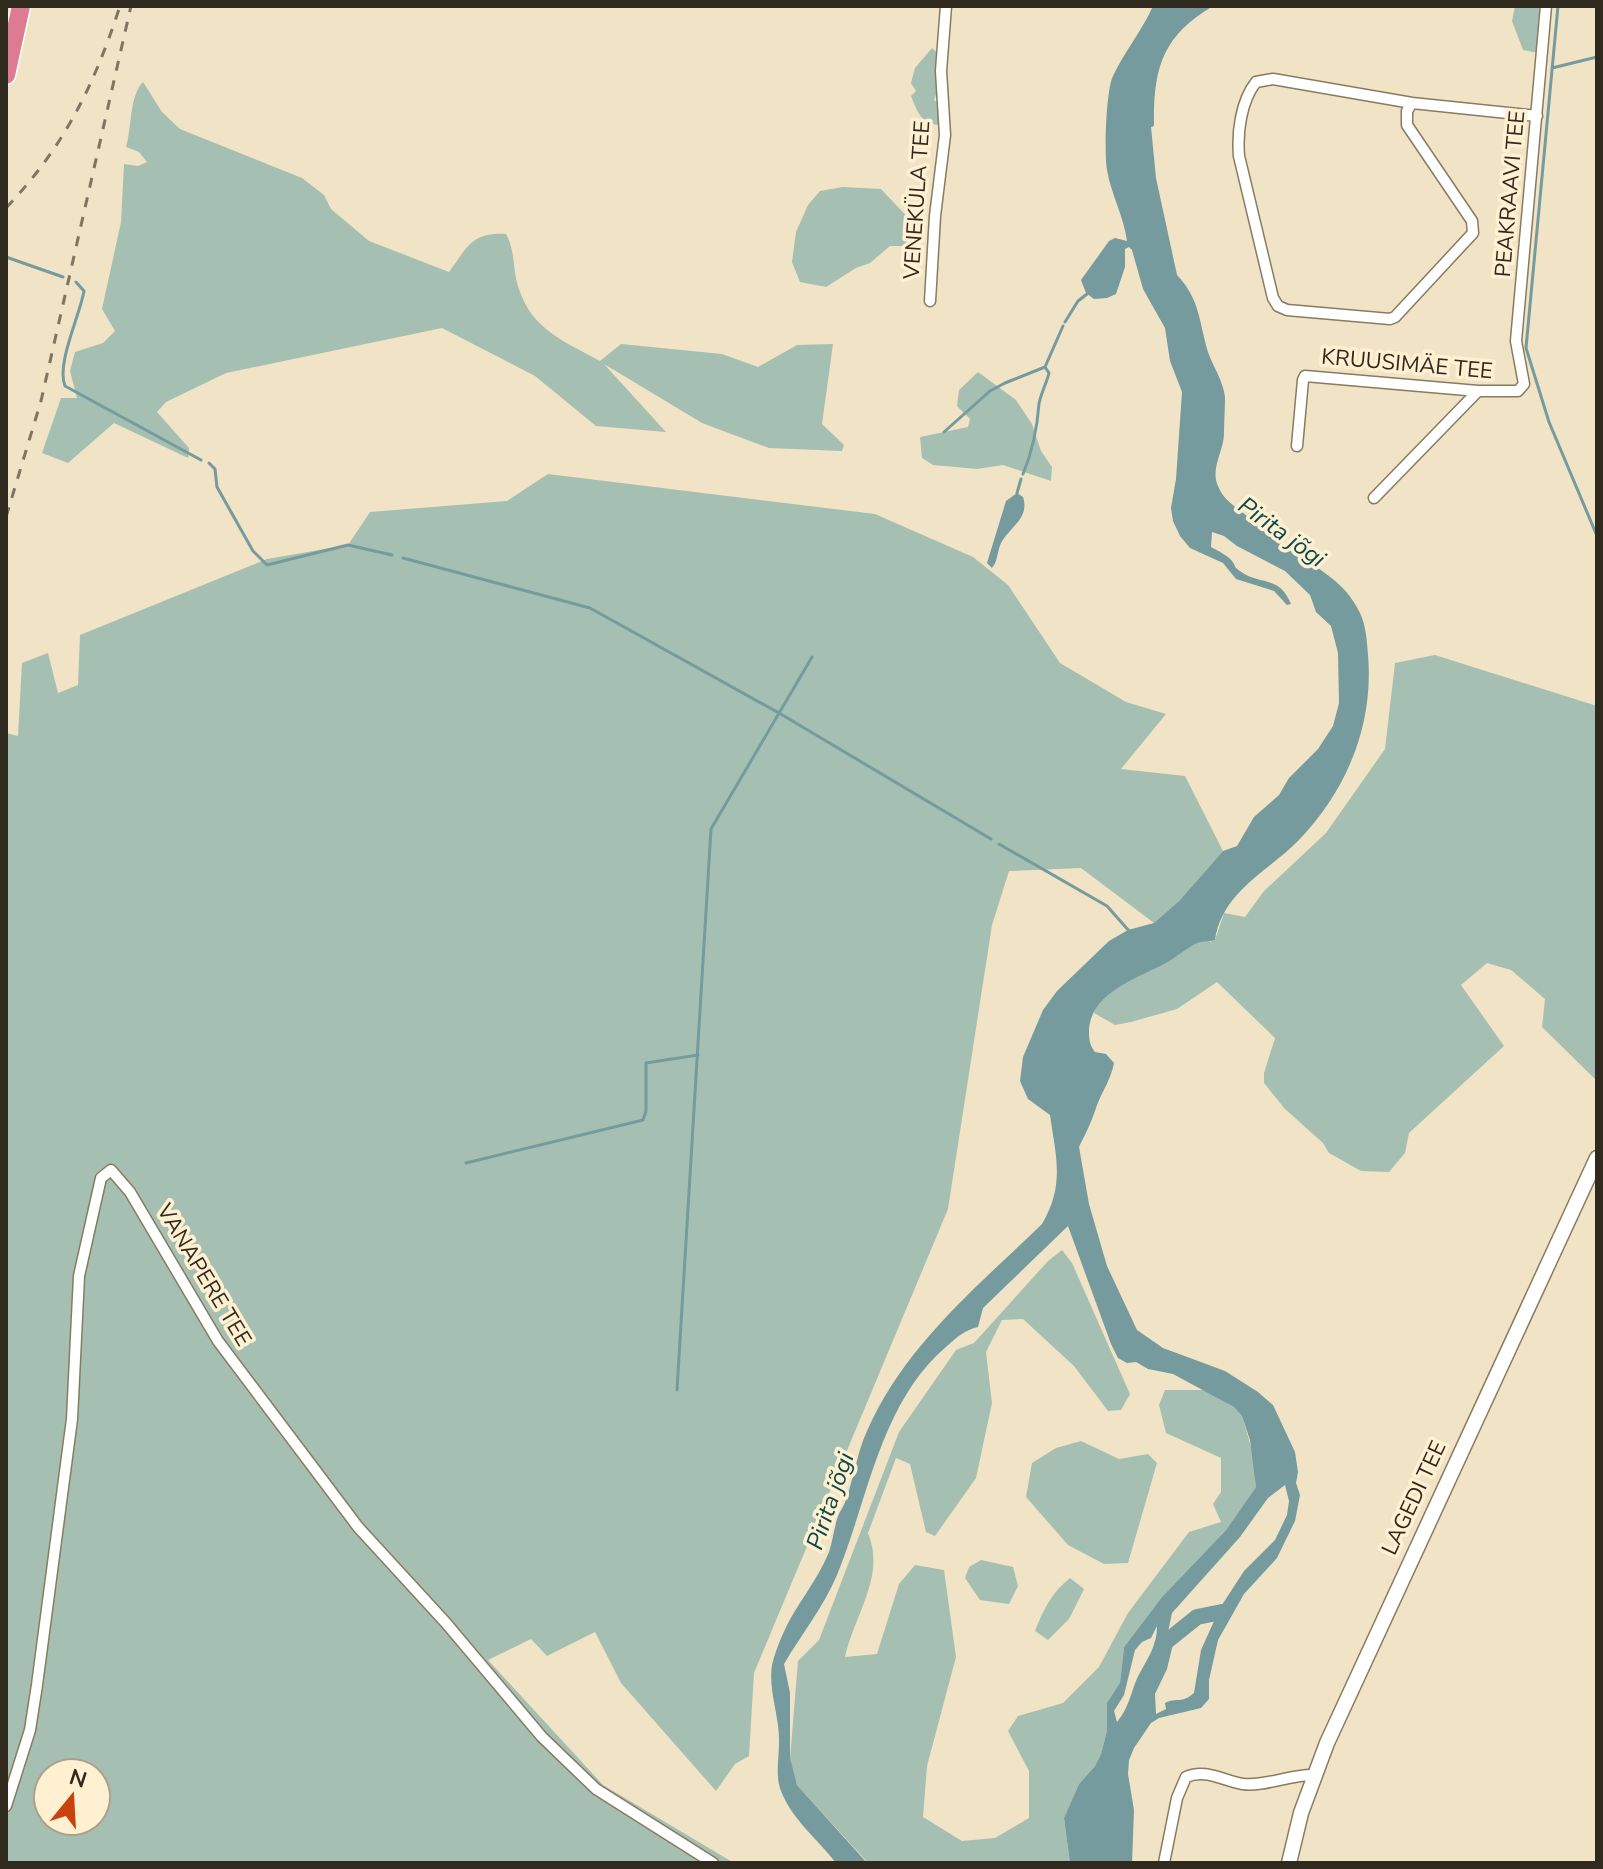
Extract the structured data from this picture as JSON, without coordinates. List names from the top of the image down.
{
  "streets": {
    "street": [
      "PEAKRAAVI TEE",
      "VENEKÜLA TEE",
      "KRUUSIMÄE TEE",
      "VANAPERE TEE",
      "LAGEDI TEE"
    ]
  },
  "crossings": [
    ["PEAKRAAVI TEE", "KRUUSIMÄE TEE"]
  ],
  "water": ["Pirita jõgi"],
  "north": "top"
}
